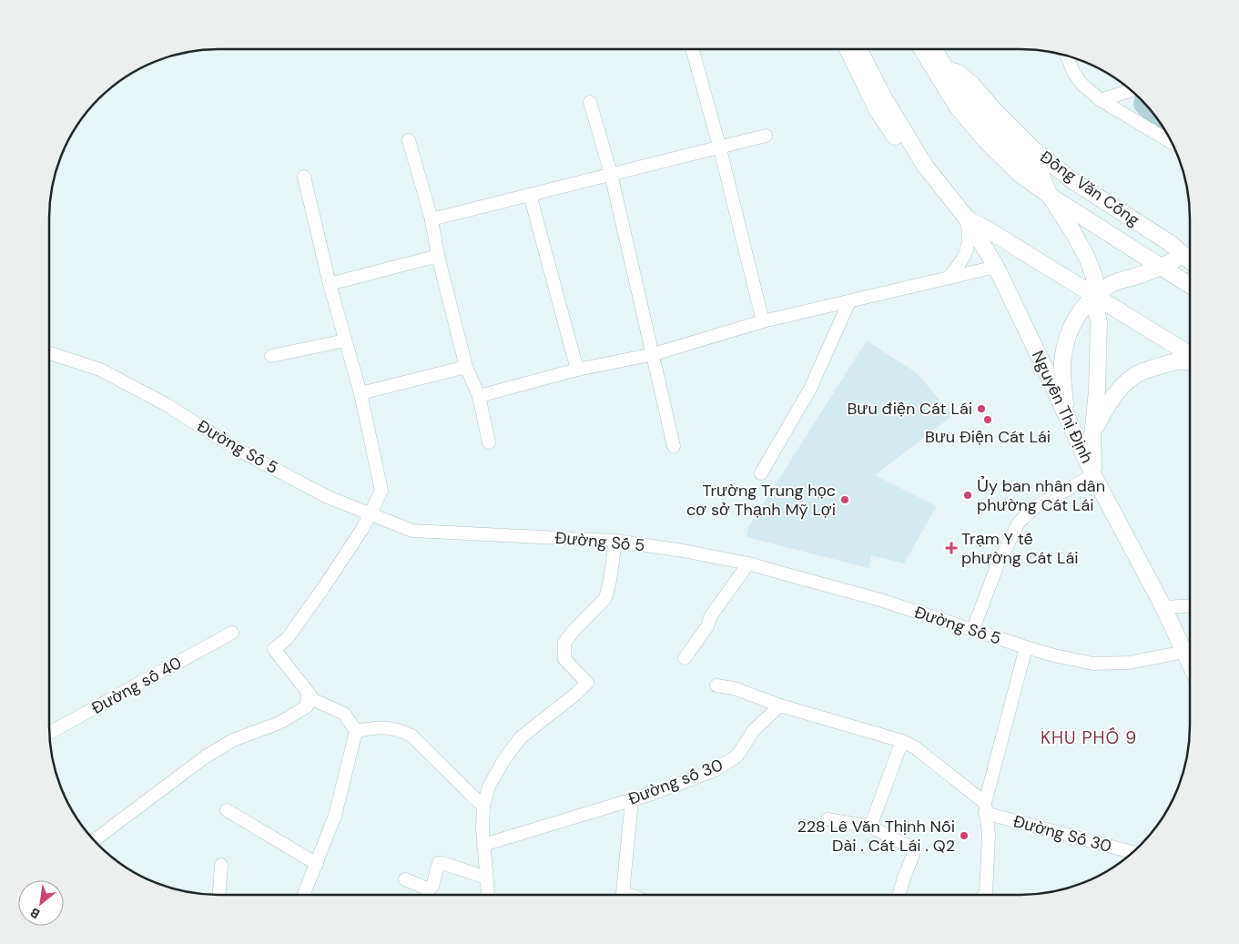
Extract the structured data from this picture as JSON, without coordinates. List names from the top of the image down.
{
  "streets": {
    "main road": ["Đồng Văn Cống", "Nguyễn Thị Định"],
    "street": [
      "Đường Số 5",
      "Đường số 40",
      "Đường số 30",
      "Đường Số 30"
    ]
  },
  "crossings": [
    ["Nguyễn Thị Định", "Đường Số 5"]
  ],
  "districts": ["KHU PHỐ 9"],
  "places": {
    "other": [
      "Bưu điện Cát Lái",
      "Bưu Điện Cát Lái",
      "Ủy ban nhân dân phường Cát Lái",
      "Trường Trung học cơ sở Thạnh Mỹ Lợi",
      "228 Lê Văn Thịnh Nối Dài . Cát Lái . Q2"
    ],
    "health": ["Trạm Y tế phường Cát Lái"]
  },
  "north": "bottom left"
}
